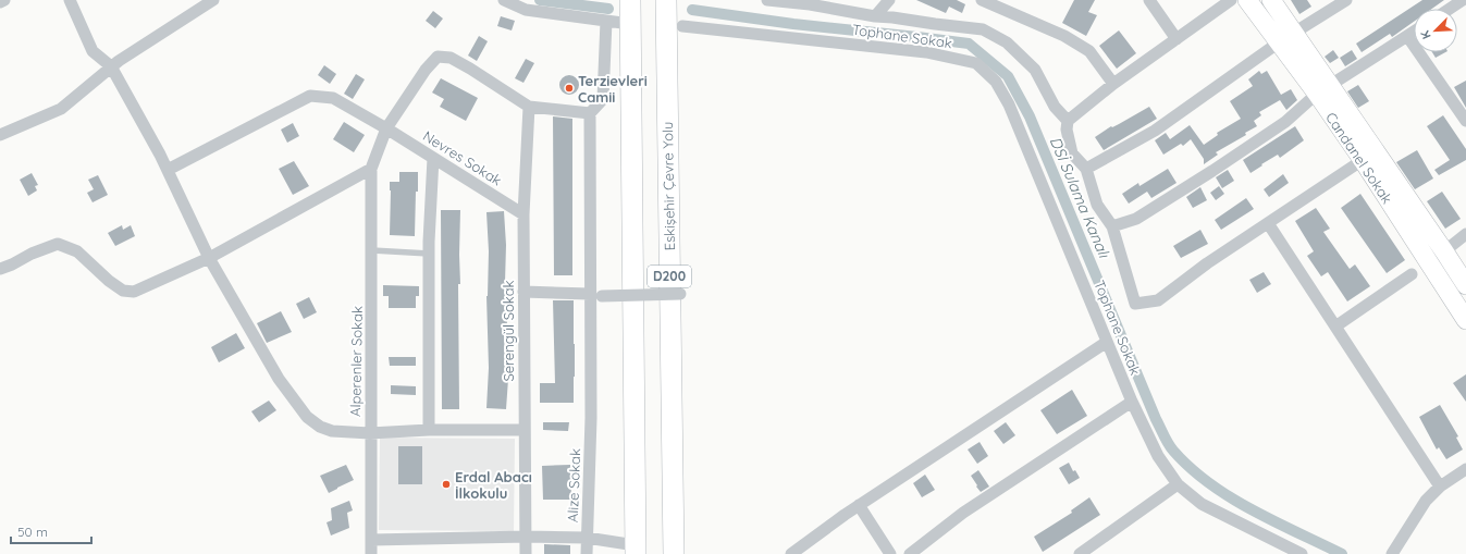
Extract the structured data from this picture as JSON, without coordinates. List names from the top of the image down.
{
  "streets": {
    "highway": ["Eskişehir Çevre Yolu", "D200"],
    "main road": ["Candanel Sokak"],
    "street": [
      "Tophane Sokak",
      "Nevres Sokak",
      "Serengül Sokak",
      "Alperenler Sokak",
      "Alize Sokak"
    ]
  },
  "crossings": [
    ["Nevres Sokak", "Serengül Sokak"]
  ],
  "water": ["DSİ Sulama Kanalı"],
  "places": ["Terzievleri Camii", "Erdal Abacı İlkokulu"],
  "scale_bar": "50 m",
  "north": "bottom left"
}
